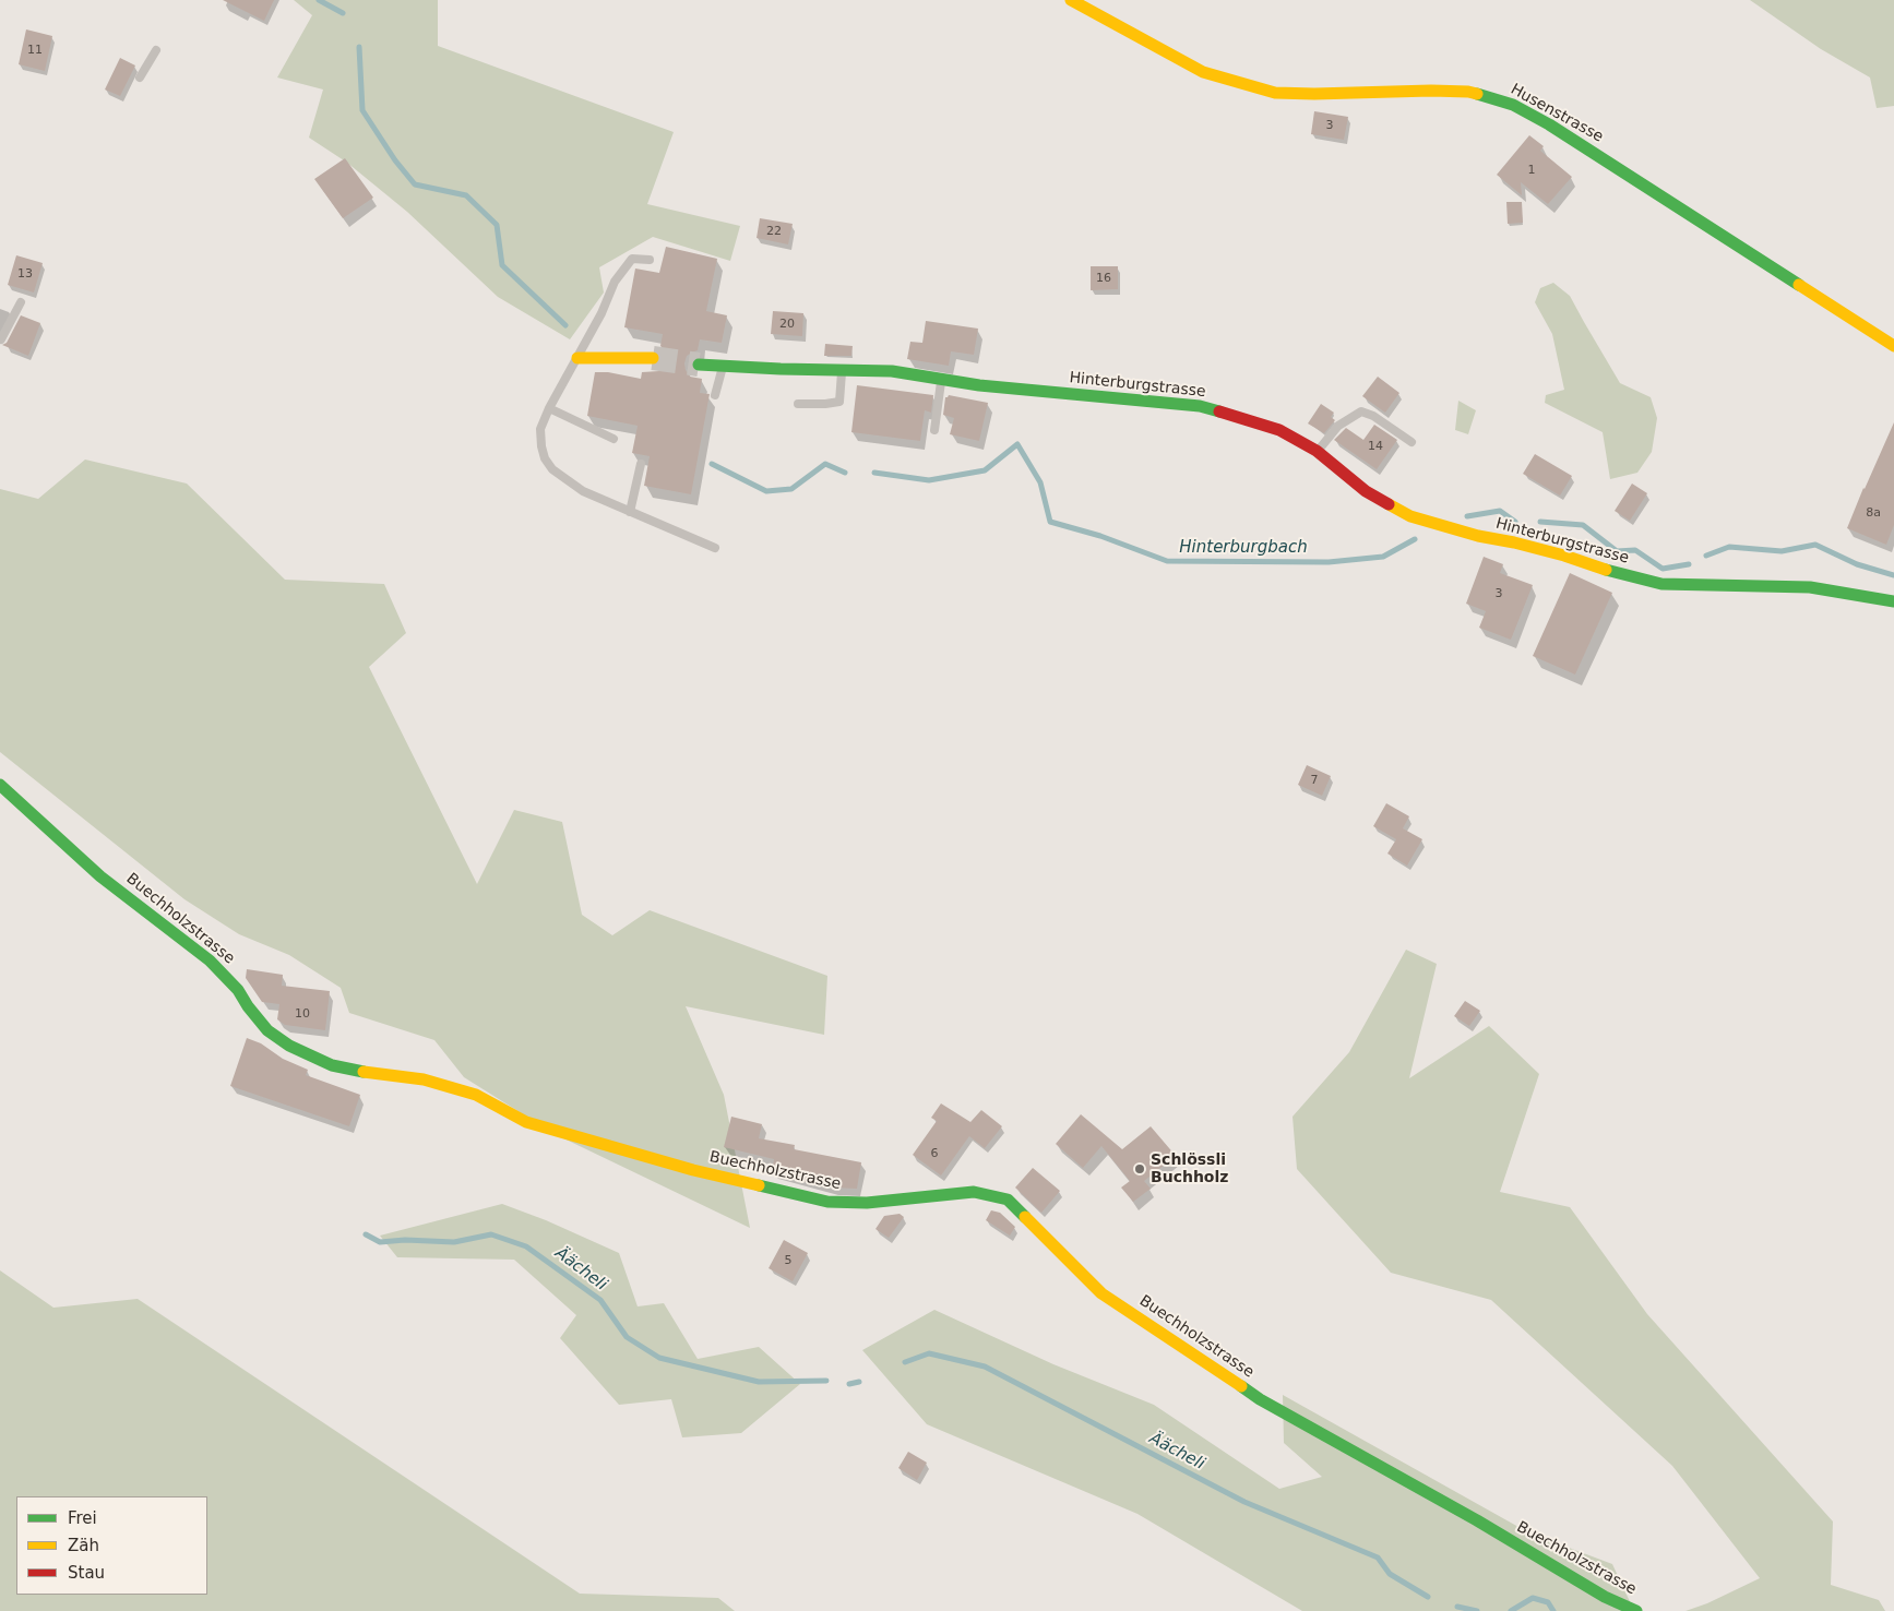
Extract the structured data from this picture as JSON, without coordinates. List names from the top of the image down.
{
  "streets": {
    "street": ["Husenstrasse", "Hinterburgstrasse", "Buechholzstrasse"]
  },
  "water": ["Hinterburgbach", "Äächeli"],
  "places": ["Schlössli Buchholz"],
  "house_numbers": [
    "11",
    "3",
    "1",
    "22",
    "13",
    "16",
    "20",
    "14",
    "8a",
    "3",
    "7",
    "10",
    "6",
    "5"
  ],
  "legend": ["Frei", "Zäh", "Stau"]
}
